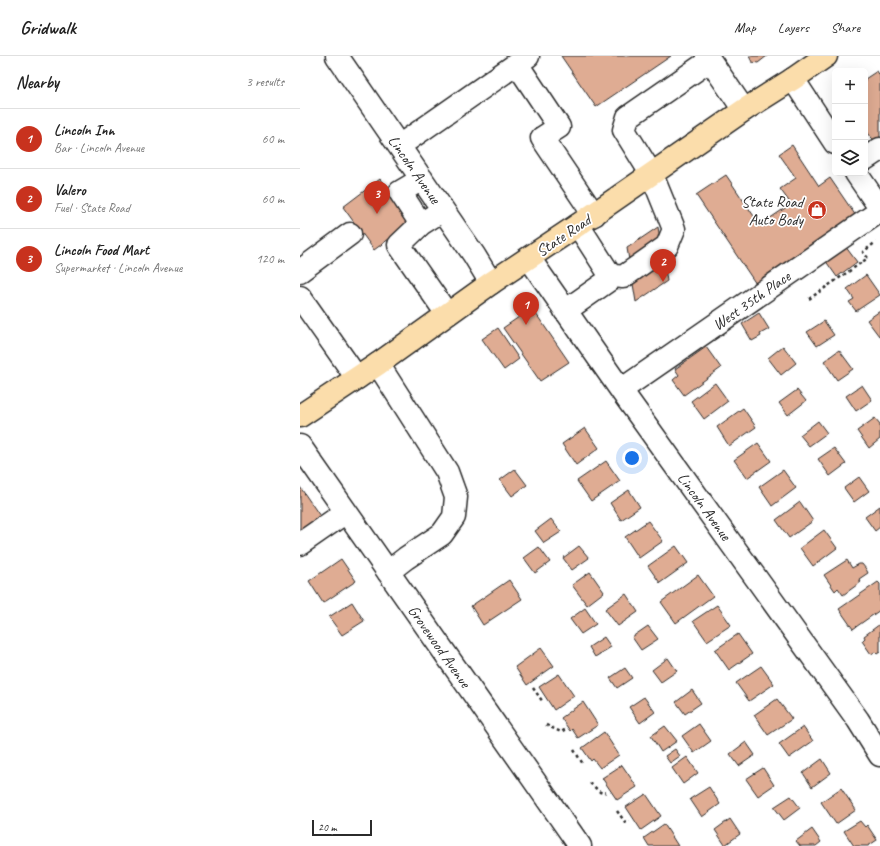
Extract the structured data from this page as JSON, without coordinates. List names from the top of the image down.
{
  "streets": {
    "main road": ["State Road"],
    "street": ["Lincoln Avenue", "West 35th Place", "Grovewood Avenue"]
  },
  "crossings": [
    ["Lincoln Avenue", "State Road"],
    ["Lincoln Avenue", "West 35th Place"]
  ],
  "places": {
    "shop": ["State Road Auto Body"]
  },
  "scale_bar": "20 m",
  "page": {
    "header": "Gridwalk",
    "nav": ["Map", "Layers", "Share"],
    "heading": ["Nearby", "3 results"],
    "map_buttons": ["+", "−"],
    "list": [
      {
        "mark": "1",
        "name": "Lincoln Inn",
        "note": "Bar · Lincoln Avenue",
        "value": "60 m"
      },
      {
        "mark": "2",
        "name": "Valero",
        "note": "Fuel · State Road",
        "value": "60 m"
      },
      {
        "mark": "3",
        "name": "Lincoln Food Mart",
        "note": "Supermarket · Lincoln Avenue",
        "value": "120 m"
      }
    ],
    "pins": ["3", "2", "1"],
    "scale": "20 m"
  }
}
